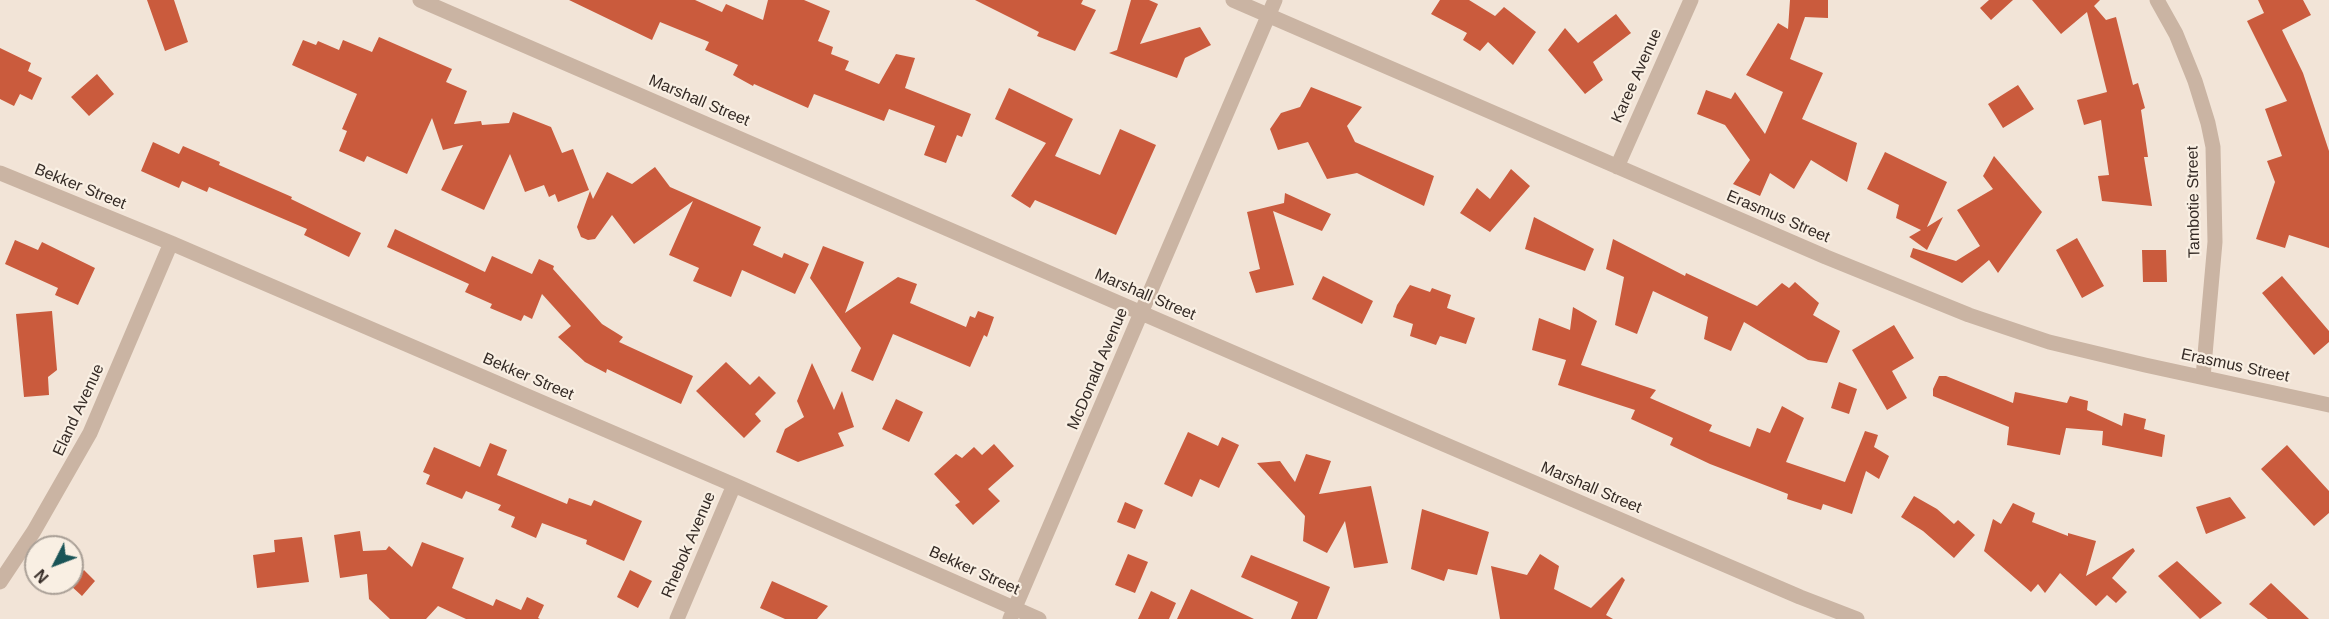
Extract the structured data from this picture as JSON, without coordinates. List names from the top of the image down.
{
  "streets": {
    "street": [
      "Karee Avenue",
      "Marshall Street",
      "Bekker Street",
      "Tambotie Street",
      "Erasmus Street",
      "McDonald Avenue",
      "Eland Avenue",
      "Rhebok Avenue"
    ]
  },
  "crossings": [
    ["Karee Avenue", "Erasmus Street"],
    ["Marshall Street", "McDonald Avenue"],
    ["Bekker Street", "McDonald Avenue"],
    ["Bekker Street", "Eland Avenue"],
    ["Bekker Street", "Rhebok Avenue"],
    ["Tambotie Street", "Erasmus Street"],
    ["Erasmus Street", "McDonald Avenue"]
  ],
  "north": "bottom left"
}
